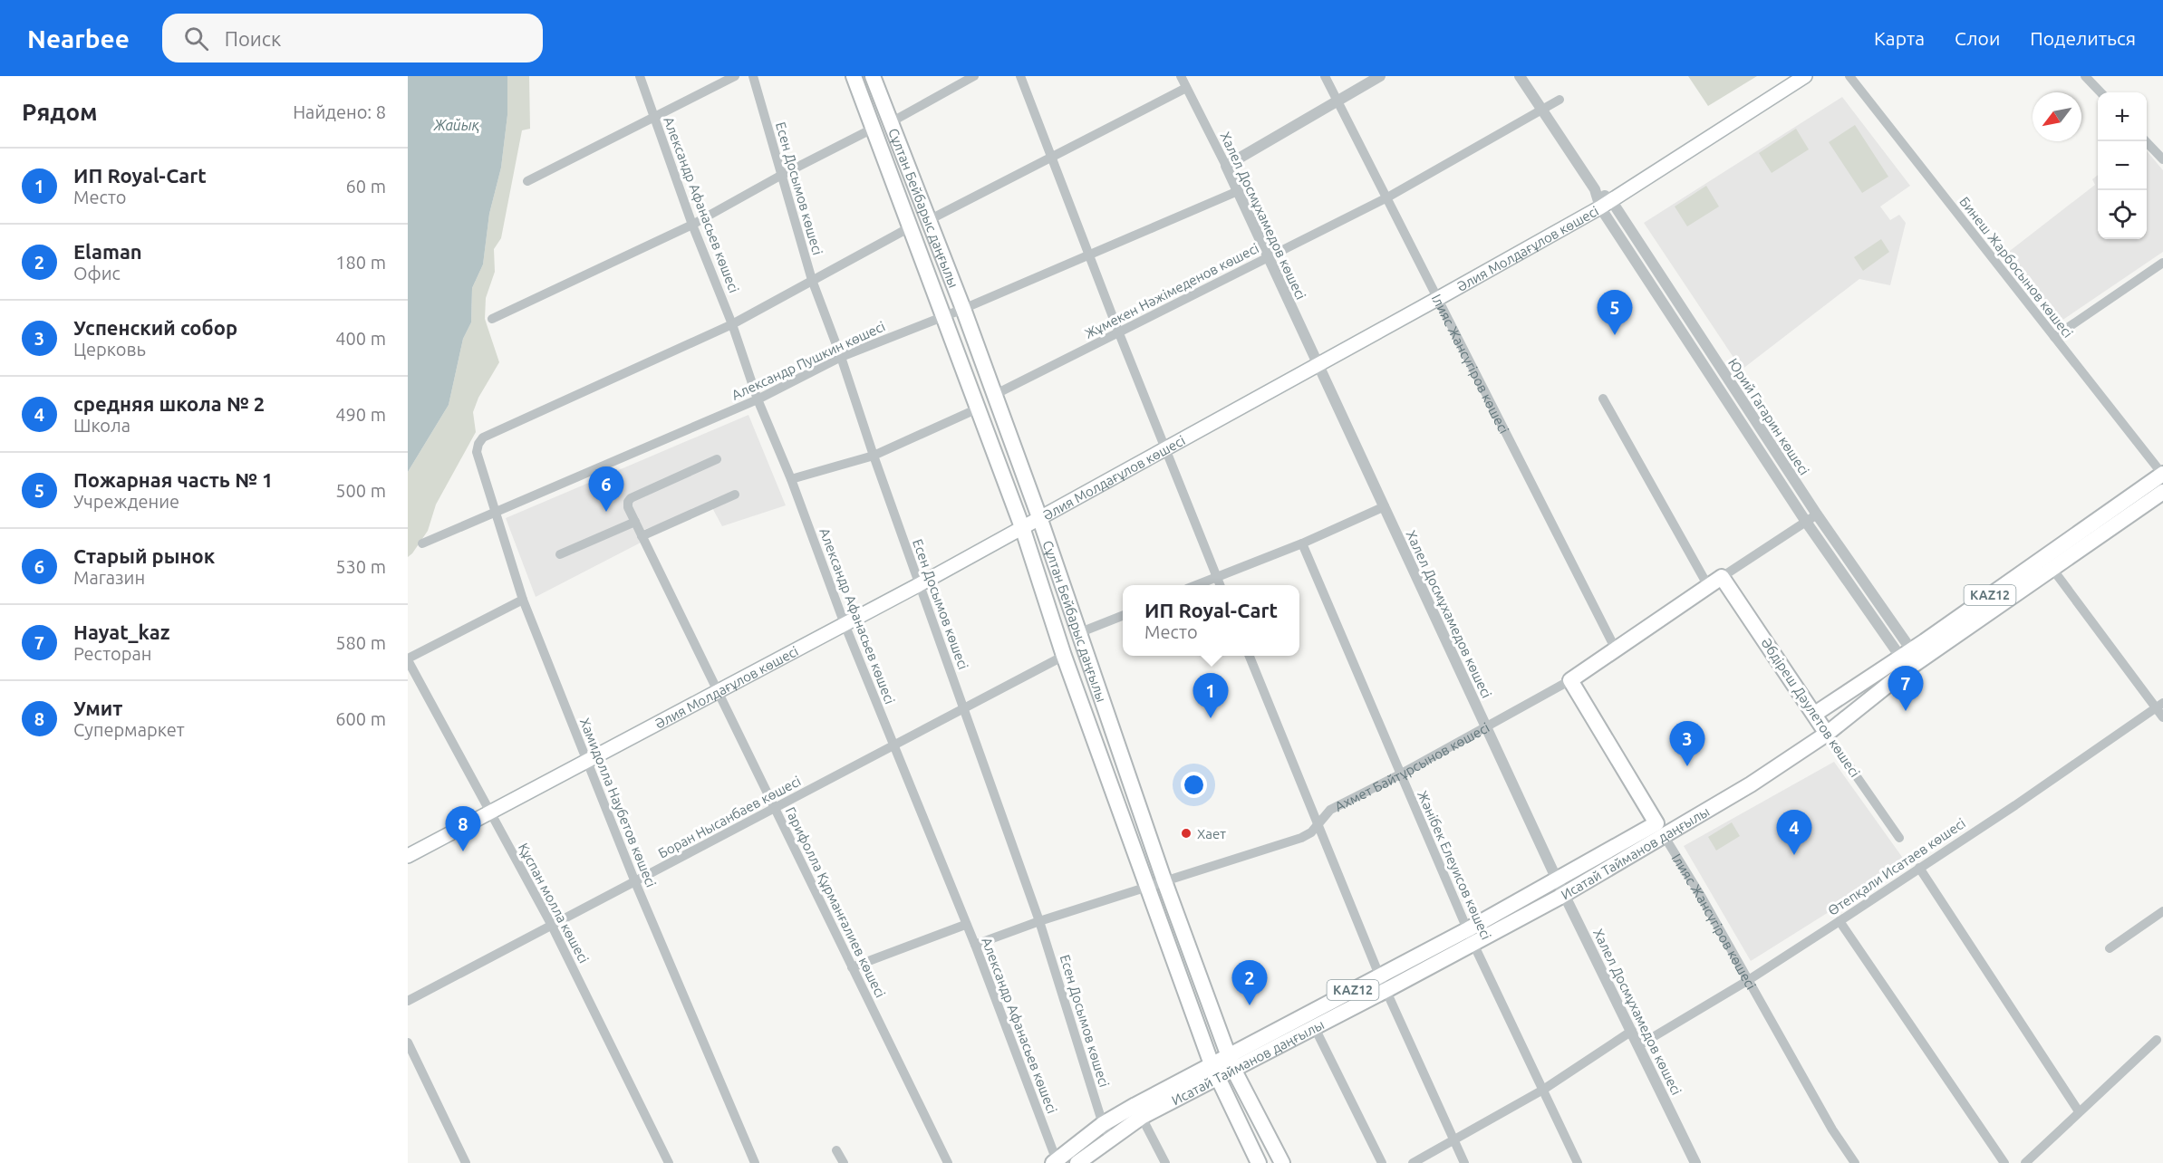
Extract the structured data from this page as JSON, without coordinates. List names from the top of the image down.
{
  "streets": {
    "main road": [
      "Сұлтан Бейбарыс даңғылы",
      "Әлия Молдағұлов көшесі",
      "Ілияс Жансүгіров көшесі",
      "KAZ12",
      "Әбдіреш Дәулетов көшесі",
      "Ахмет Байтұрсынов көшесі",
      "Исатай Тайманов даңғылы"
    ],
    "street": [
      "Есен Досымов көшесі",
      "Александр Афанасьев көшесі",
      "Халел Досмұхамедов көшесі",
      "Бинеш Жарбосынов көшесі",
      "Жұмекен Нәжімеденов көшесі",
      "Александр Пушкин көшесі",
      "Юрий Гагарин көшесі",
      "Хамидолла Наубетов көшесі",
      "Боран Нысанбаев көшесі",
      "Жәнібек Елеуисов көшесі",
      "Өтепқали Исатаев көшесі",
      "Гарифолла Құрманғалиев көшесі",
      "Құспан молла көшесі"
    ]
  },
  "crossings": [
    ["Есен Досымов көшесі", "Әлия Молдағұлов көшесі"],
    ["Есен Досымов көшесі", "Александр Пушкин көшесі"],
    ["Есен Досымов көшесі", "Ахмет Байтұрсынов көшесі"],
    ["Есен Досымов көшесі", "Боран Нысанбаев көшесі"],
    ["Есен Досымов көшесі", "Исатай Тайманов даңғылы"],
    ["Александр Афанасьев көшесі", "Әлия Молдағұлов көшесі"],
    ["Александр Афанасьев көшесі", "Александр Пушкин көшесі"],
    ["Александр Афанасьев көшесі", "Ахмет Байтұрсынов көшесі"],
    ["Александр Афанасьев көшесі", "Хамидолла Наубетов көшесі"],
    ["Александр Афанасьев көшесі", "Боран Нысанбаев көшесі"],
    ["Александр Афанасьев көшесі", "Исатай Тайманов даңғылы"],
    ["Сұлтан Бейбарыс даңғылы", "Әлия Молдағұлов көшесі"],
    ["Сұлтан Бейбарыс даңғылы", "Жұмекен Нәжімеденов көшесі"],
    ["Сұлтан Бейбарыс даңғылы", "Александр Пушкин көшесі"],
    ["Сұлтан Бейбарыс даңғылы", "Ахмет Байтұрсынов көшесі"],
    ["Сұлтан Бейбарыс даңғылы", "Боран Нысанбаев көшесі"],
    ["Сұлтан Бейбарыс даңғылы", "Исатай Тайманов даңғылы"],
    ["Халел Досмұхамедов көшесі", "Әлия Молдағұлов көшесі"],
    ["Халел Досмұхамедов көшесі", "Жұмекен Нәжімеденов көшесі"],
    ["Халел Досмұхамедов көшесі", "Александр Пушкин көшесі"],
    ["Халел Досмұхамедов көшесі", "Ахмет Байтұрсынов көшесі"],
    ["Халел Досмұхамедов көшесі", "Исатай Тайманов даңғылы"],
    ["Халел Досмұхамедов көшесі", "Өтепқали Исатаев көшесі"],
    ["Әлия Молдағұлов көшесі", "Ілияс Жансүгіров көшесі"],
    ["Әлия Молдағұлов көшесі", "Юрий Гагарин көшесі"],
    ["Әлия Молдағұлов көшесі", "Хамидолла Наубетов көшесі"],
    ["Әлия Молдағұлов көшесі", "Гарифолла Құрманғалиев көшесі"],
    ["Әлия Молдағұлов көшесі", "Құспан молла көшесі"],
    ["Бинеш Жарбосынов көшесі", "Исатай Тайманов даңғылы"],
    ["Жұмекен Нәжімеденов көшесі", "Ілияс Жансүгіров көшесі"],
    ["Жұмекен Нәжімеденов көшесі", "Юрий Гагарин көшесі"],
    ["Александр Пушкин көшесі", "Хамидолла Наубетов көшесі"],
    ["Ілияс Жансүгіров көшесі", "Ахмет Байтұрсынов көшесі"],
    ["Ілияс Жансүгіров көшесі", "Исатай Тайманов даңғылы"],
    ["Ілияс Жансүгіров көшесі", "Өтепқали Исатаев көшесі"],
    ["Юрий Гагарин көшесі", "Ахмет Байтұрсынов көшесі"],
    ["Юрий Гагарин көшесі", "Исатай Тайманов даңғылы"],
    ["Әбдіреш Дәулетов көшесі", "Ахмет Байтұрсынов көшесі"],
    ["Әбдіреш Дәулетов көшесі", "Исатай Тайманов даңғылы"],
    ["Ахмет Байтұрсынов көшесі", "Жәнібек Елеуисов көшесі"],
    ["Хамидолла Наубетов көшесі", "Боран Нысанбаев көшесі"],
    ["Боран Нысанбаев көшесі", "Гарифолла Құрманғалиев көшесі"],
    ["Боран Нысанбаев көшесі", "Құспан молла көшесі"],
    ["Исатай Тайманов даңғылы", "Жәнібек Елеуисов көшесі"]
  ],
  "water": ["Жайық"],
  "places": ["Хает"],
  "north": "bottom left",
  "page": {
    "header": "Nearbee",
    "search": "Поиск",
    "nav": ["Карта", "Слои", "Поделиться"],
    "heading": ["Рядом", "Найдено: 8"],
    "map_buttons": ["+", "−"],
    "list": [
      {
        "mark": "1",
        "name": "ИП Royal-Cart",
        "note": "Место",
        "value": "60 m"
      },
      {
        "mark": "2",
        "name": "Elaman",
        "note": "Офис",
        "value": "180 m"
      },
      {
        "mark": "3",
        "name": "Успенский собор",
        "note": "Церковь",
        "value": "400 m"
      },
      {
        "mark": "4",
        "name": "cредняя школа № 2",
        "note": "Школа",
        "value": "490 m"
      },
      {
        "mark": "5",
        "name": "Пожарная часть № 1",
        "note": "Учреждение",
        "value": "500 m"
      },
      {
        "mark": "6",
        "name": "Старый рынок",
        "note": "Магазин",
        "value": "530 m"
      },
      {
        "mark": "7",
        "name": "Hayat_kaz",
        "note": "Ресторан",
        "value": "580 m"
      },
      {
        "mark": "8",
        "name": "Умит",
        "note": "Супермаркет",
        "value": "600 m"
      }
    ],
    "pins": [
      "5",
      "6",
      "7",
      "1",
      "3",
      "8",
      "4",
      "2"
    ],
    "popup": ["ИП Royal-Cart", "Место"]
  }
}
